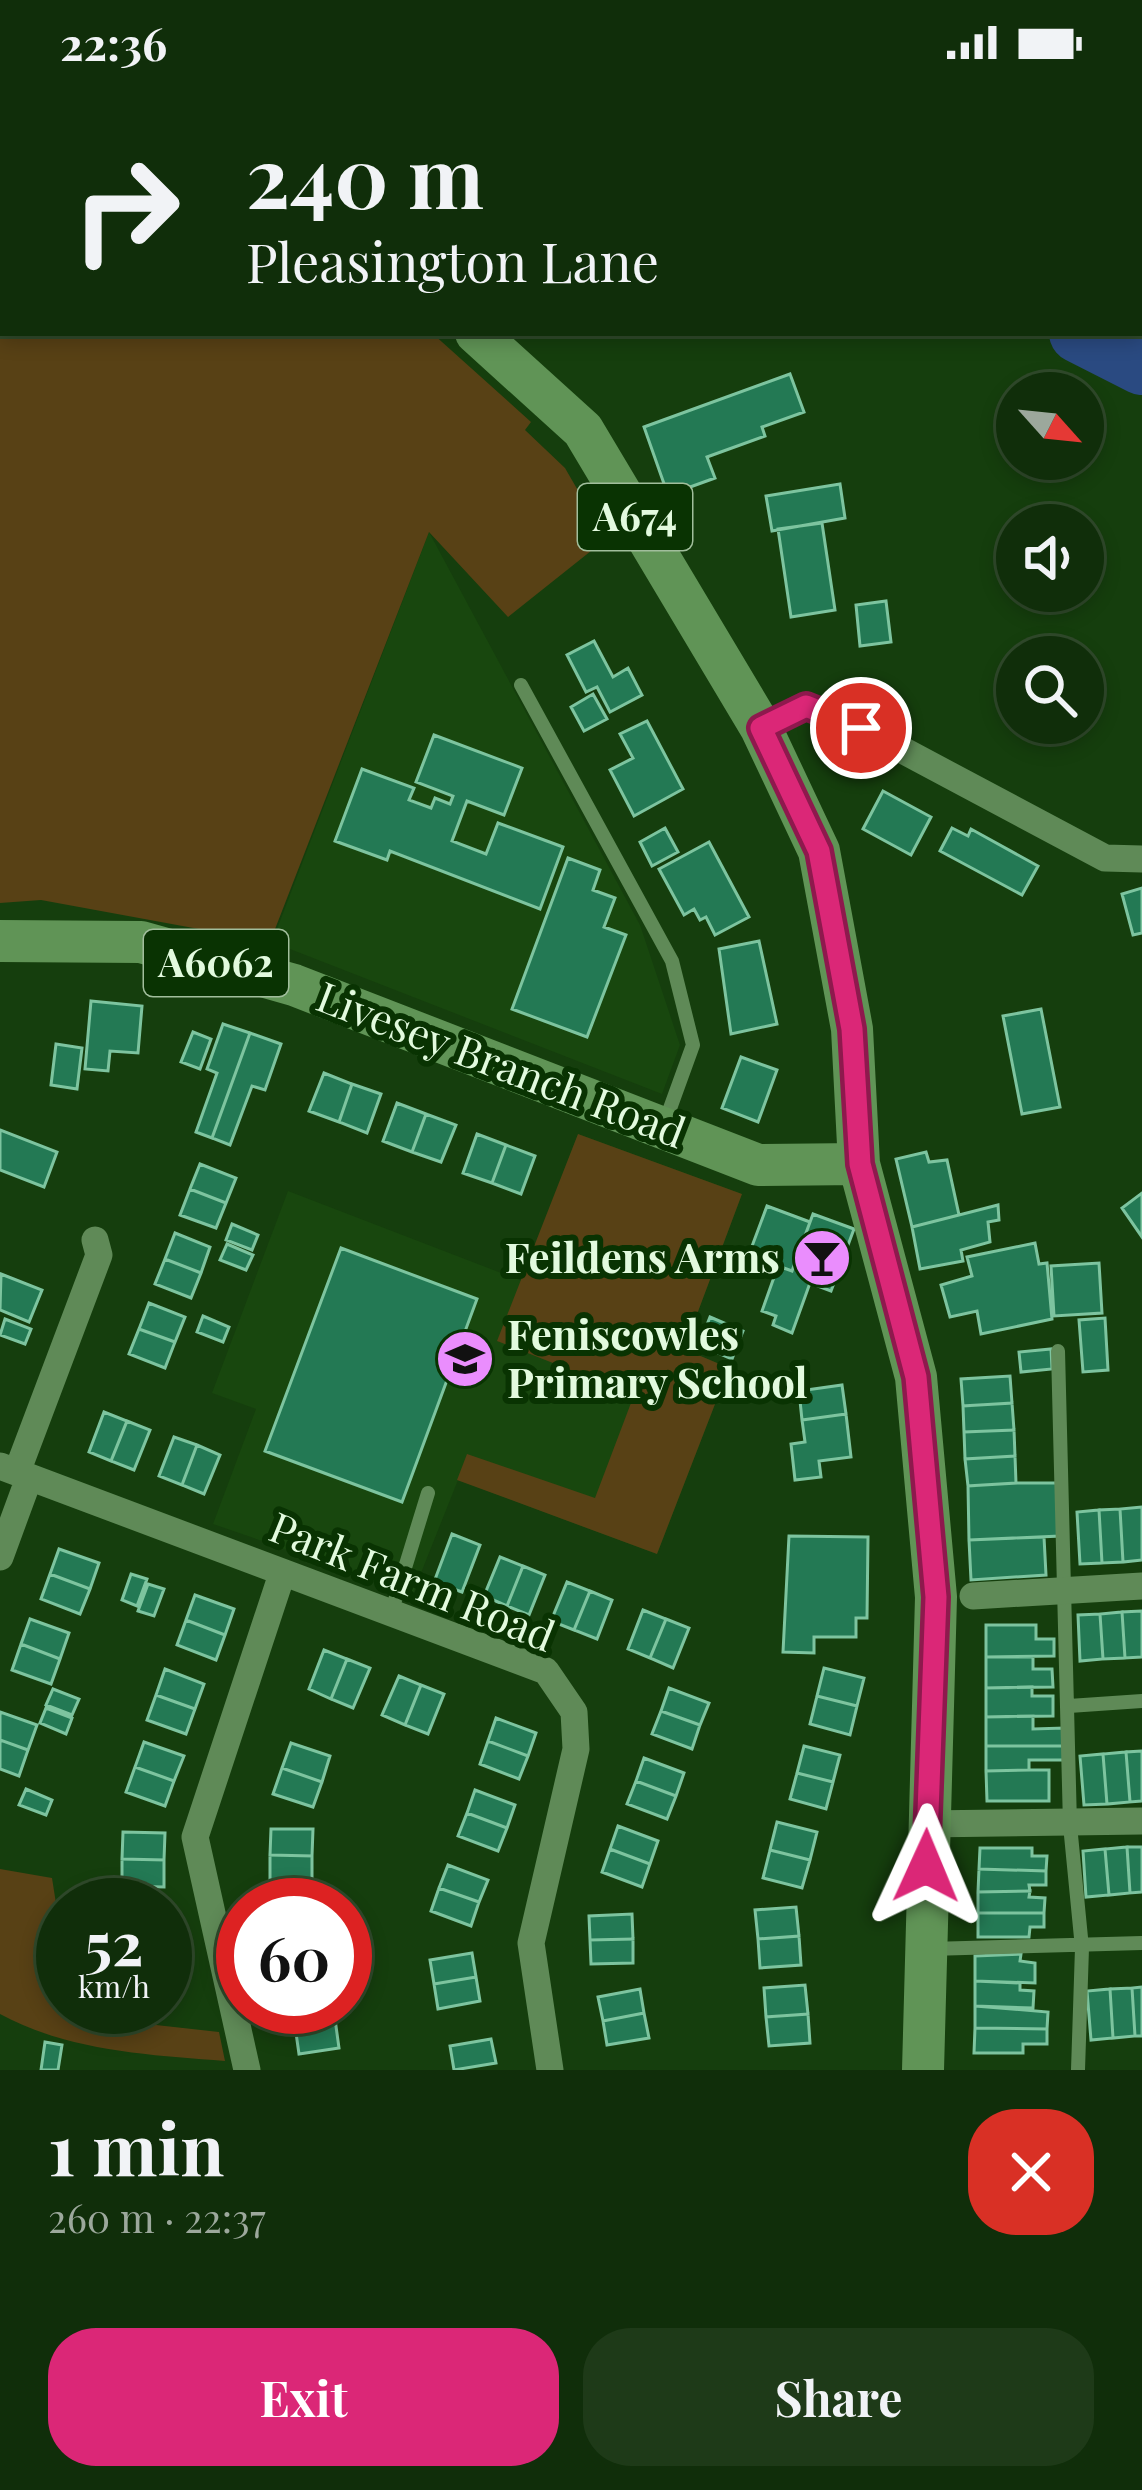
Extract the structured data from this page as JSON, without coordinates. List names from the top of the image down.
{
  "streets": {
    "main road": ["A674", "A6062", "Livesey Branch Road"],
    "street": ["Park Farm Road"]
  },
  "crossings": [
    ["A674", "Livesey Branch Road"]
  ],
  "places": {
    "bar": ["Feildens Arms"],
    "school or university": ["Feniscowles Primary School"]
  },
  "north": "bottom right",
  "page": {
    "status": "22:36",
    "turn": ["240 m", "Pleasington Lane"],
    "speed": "52 km/h",
    "limit": "60",
    "heading": ["1 min", "260 m · 22:37"],
    "buttons": ["Exit", "Share"]
  }
}
